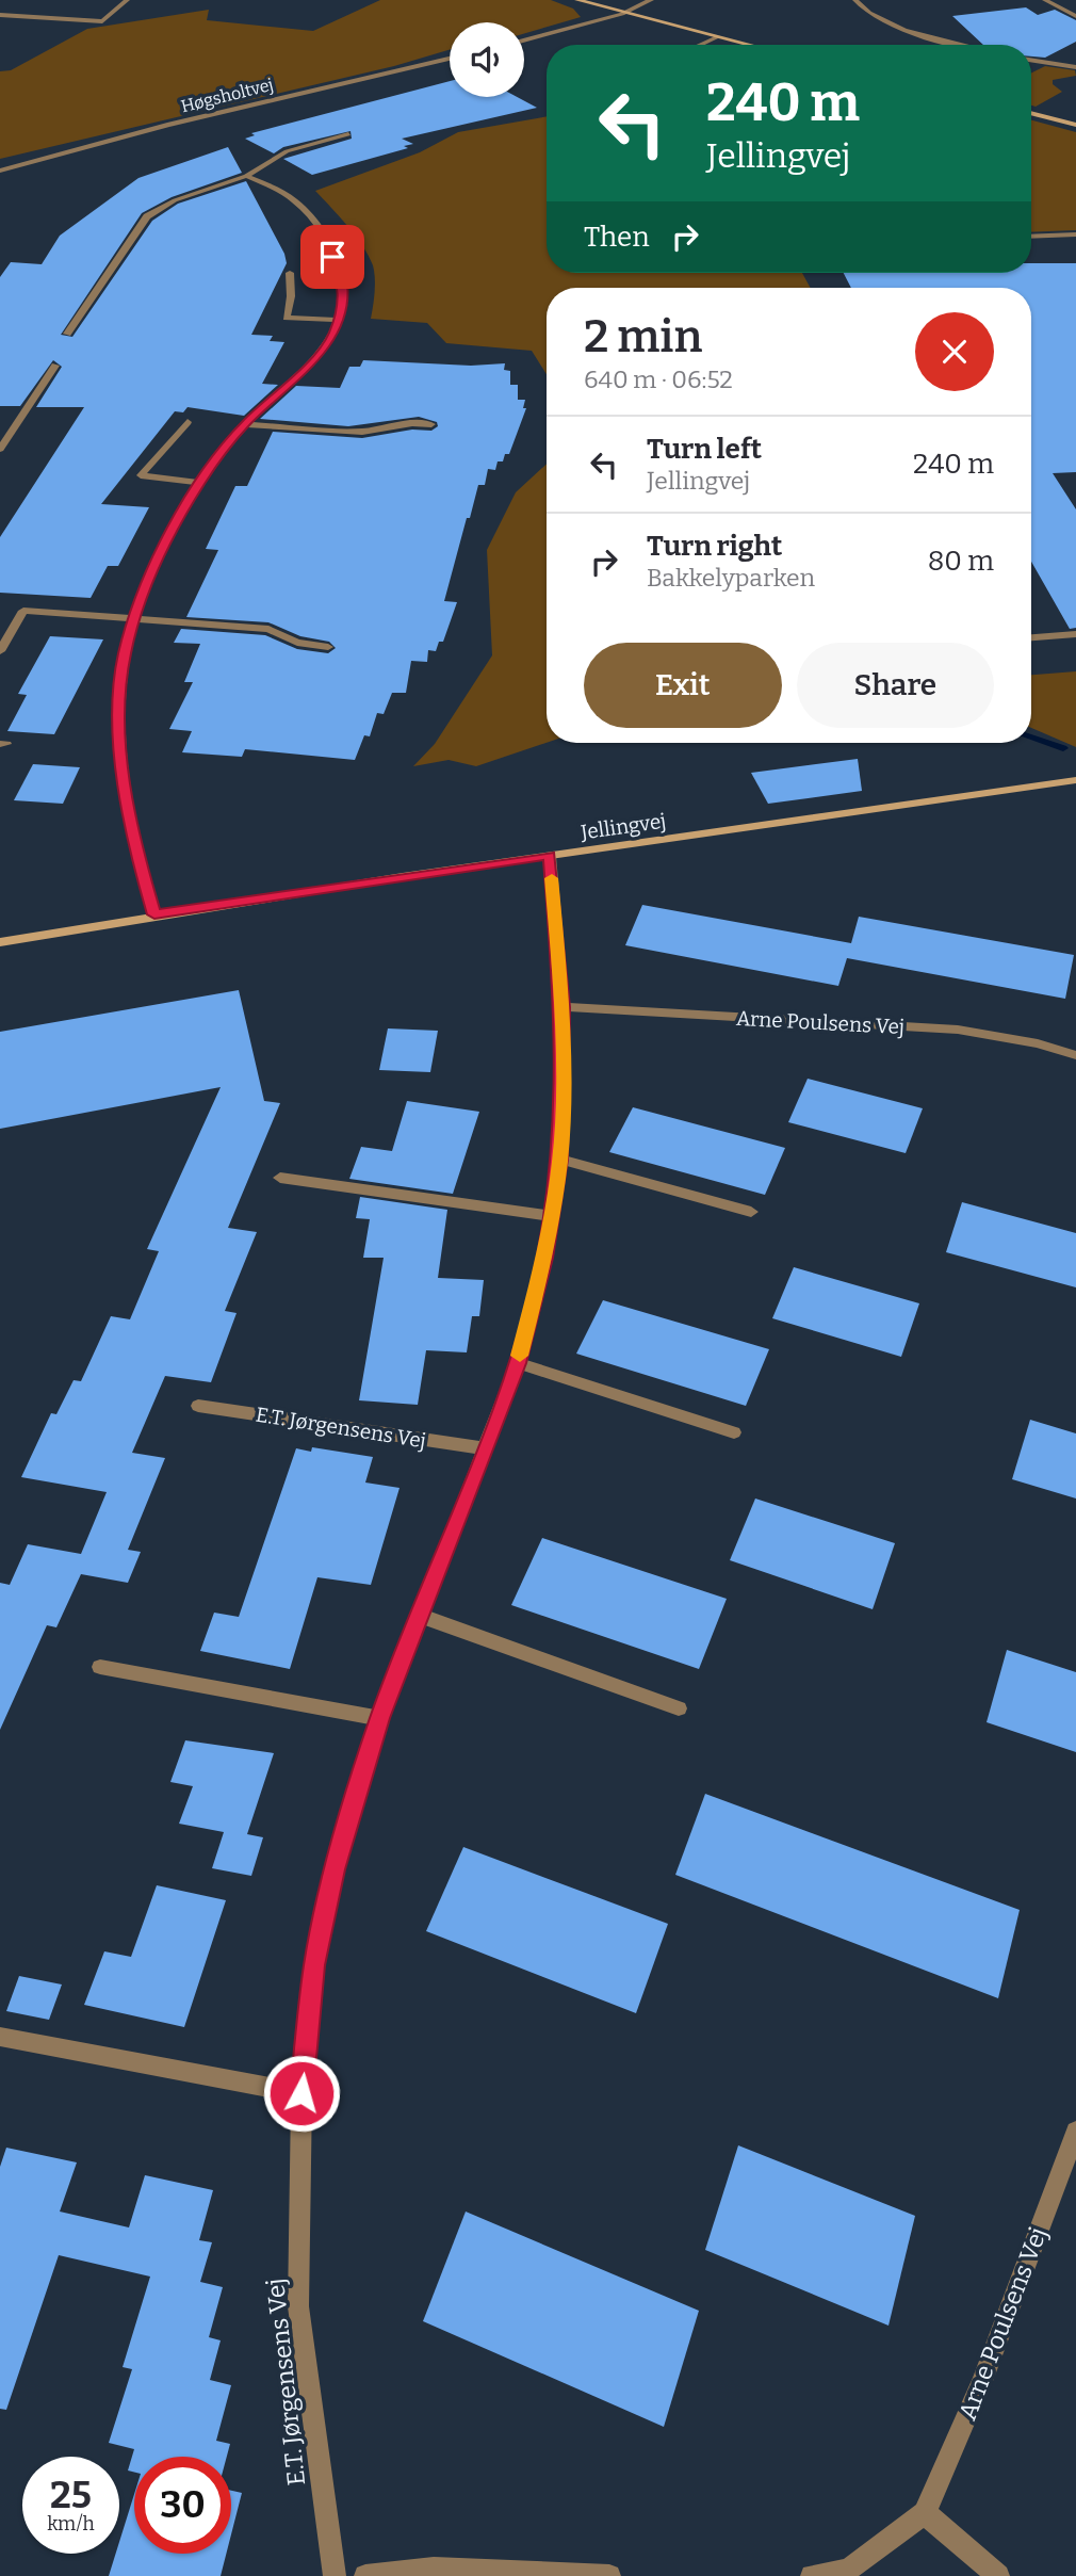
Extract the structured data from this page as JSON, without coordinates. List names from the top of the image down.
{
  "streets": {
    "main road": ["Jellingvej"],
    "street": ["Høgsholtvej", "Arne Poulsens Vej", "E.T. Jørgensens Vej"]
  },
  "crossings": [
    ["Jellingvej", "E.T. Jørgensens Vej"],
    ["Arne Poulsens Vej", "E.T. Jørgensens Vej"]
  ],
  "page": {
    "turn": ["240 m", "Jellingvej"],
    "then": "Then",
    "heading": ["2 min", "640 m · 06:52"],
    "list": [
      {
        "name": "Turn left",
        "note": "Jellingvej",
        "value": "240 m"
      },
      {
        "name": "Turn right",
        "note": "Bakkelyparken",
        "value": "80 m"
      }
    ],
    "buttons": ["Exit", "Share"],
    "speed": "25 km/h",
    "limit": "30"
  }
}
